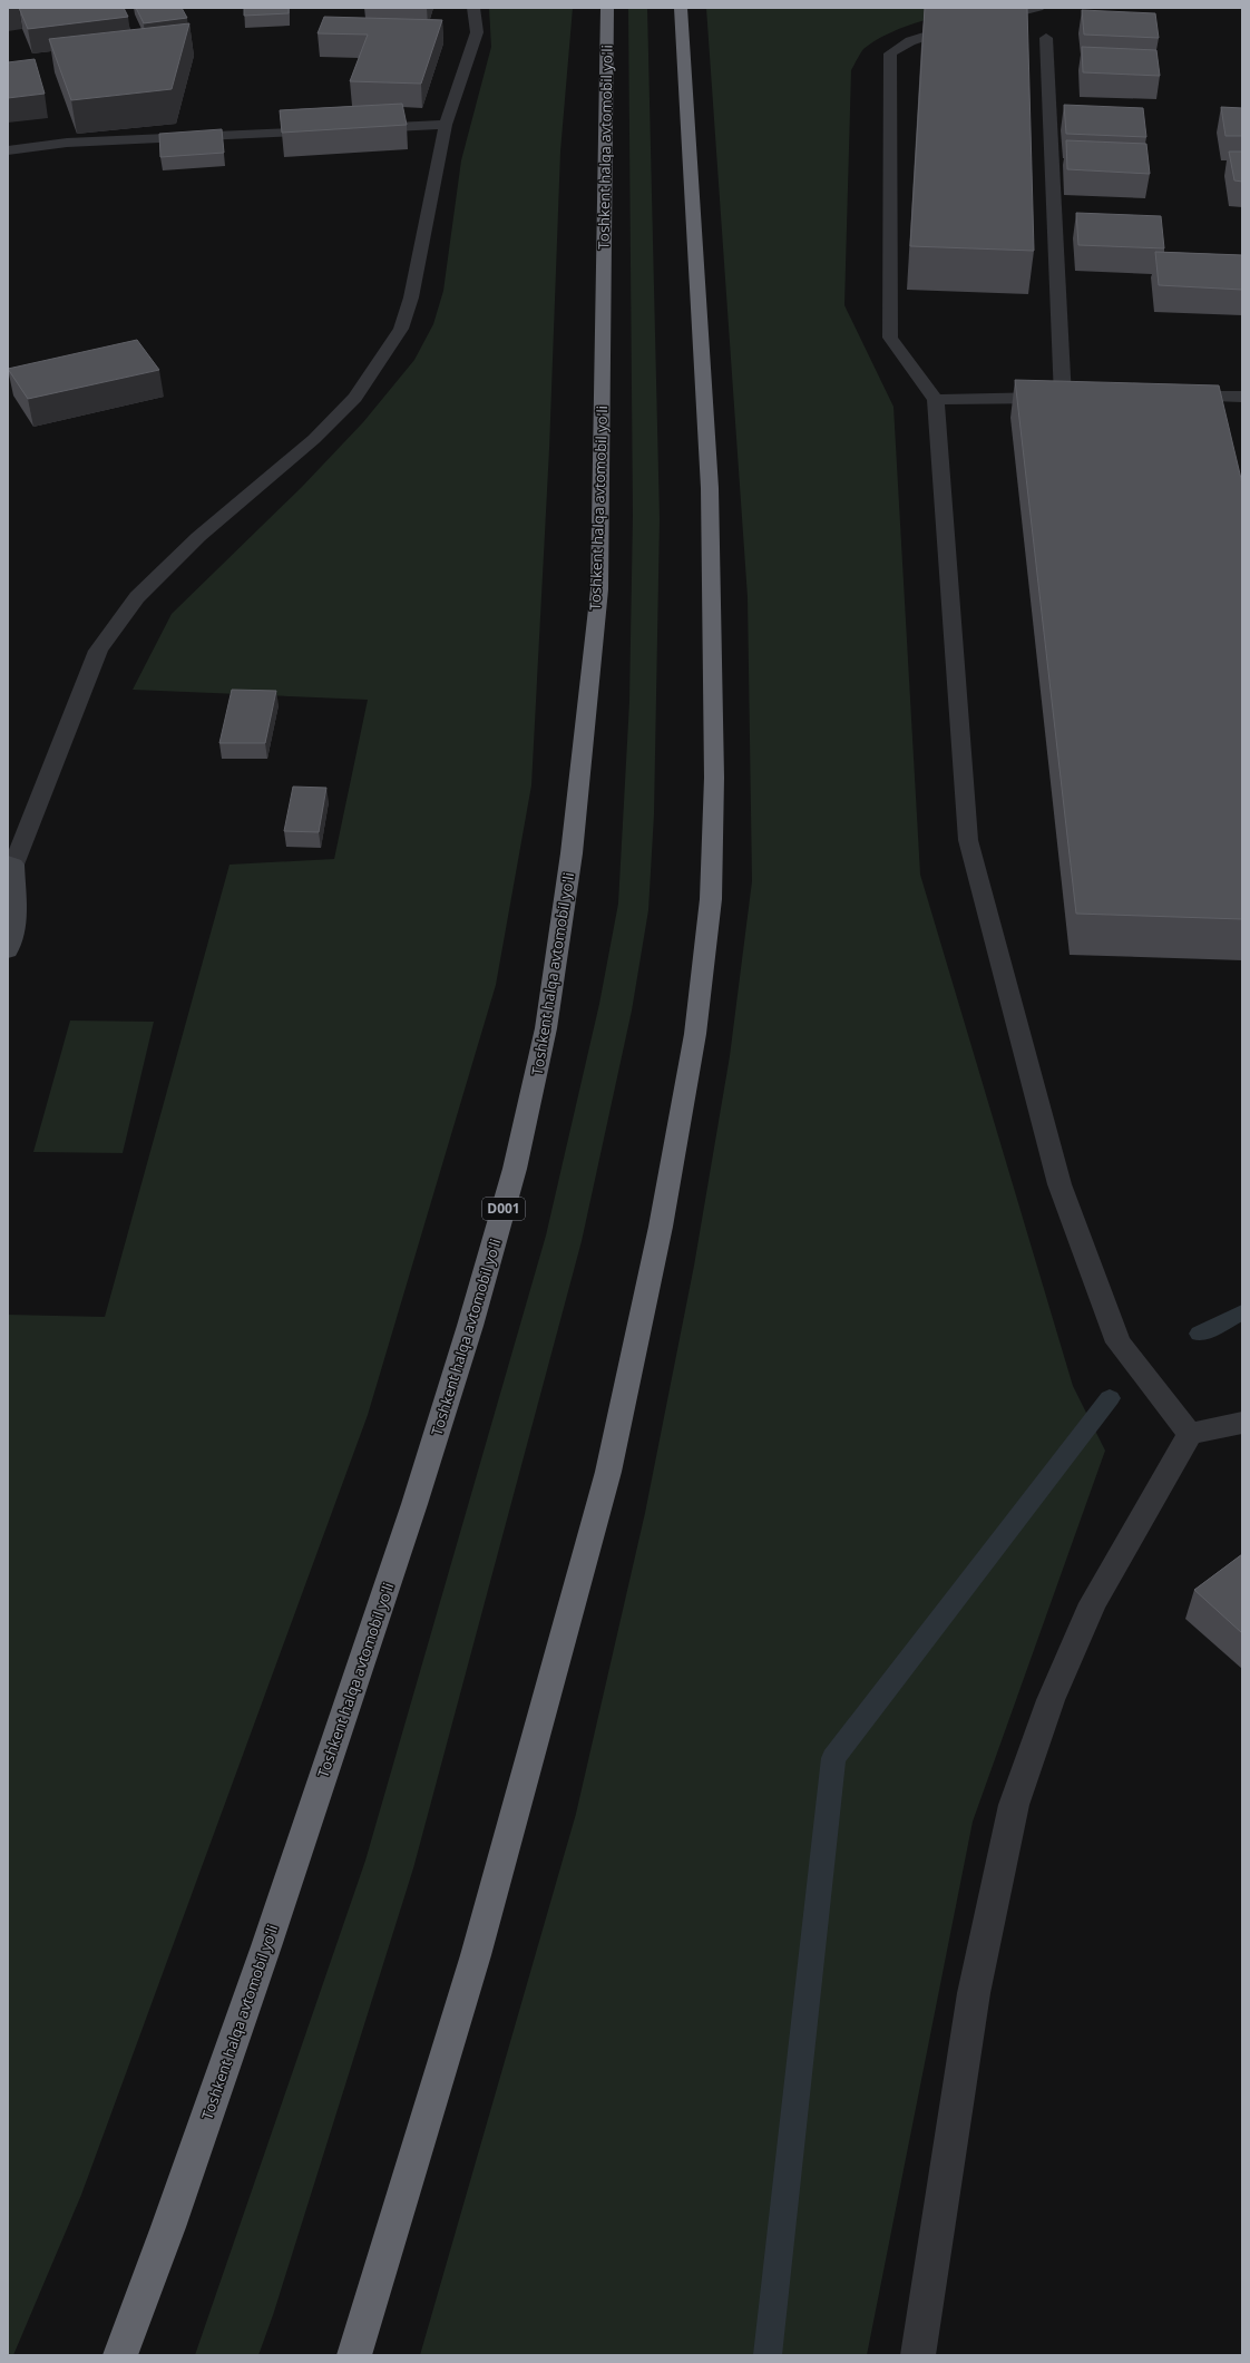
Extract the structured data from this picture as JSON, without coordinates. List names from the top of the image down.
{
  "streets": {
    "highway": ["Toshkent halqa avtomobil yo'li", "D001"]
  }
}
